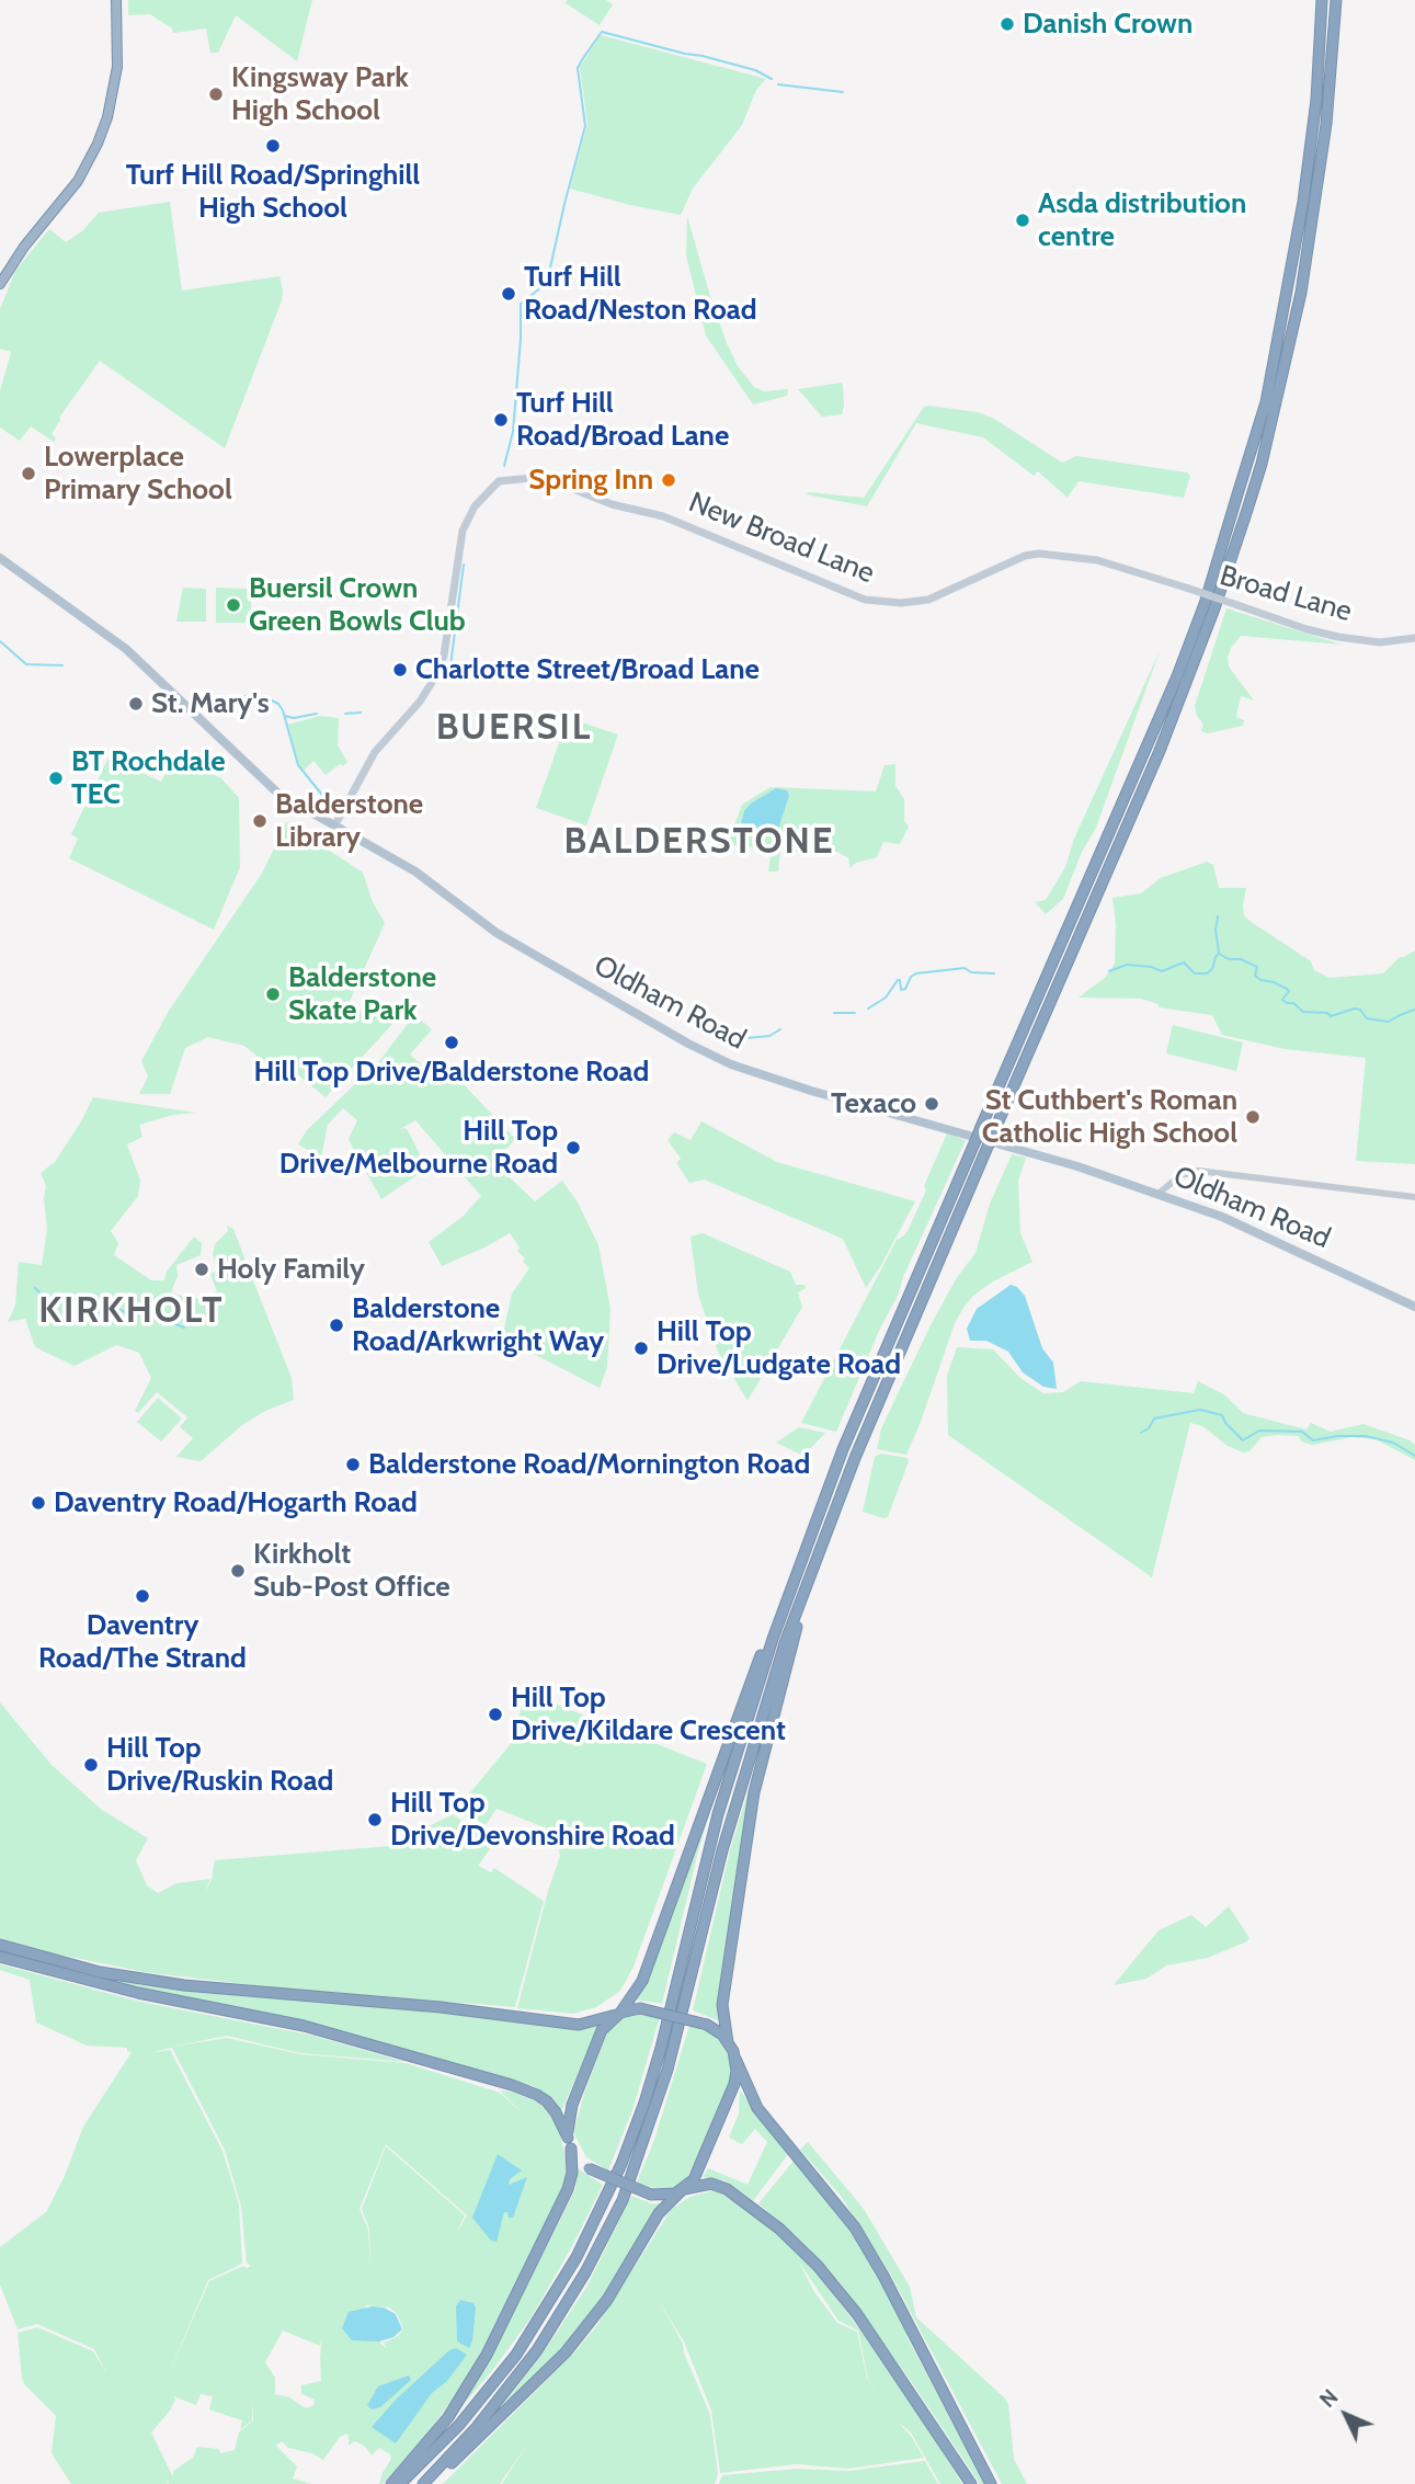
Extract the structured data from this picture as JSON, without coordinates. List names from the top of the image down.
{
  "streets": {
    "main road": ["New Broad Lane", "Broad Lane", "Oldham Road"]
  },
  "crossings": [
    ["New Broad Lane", "Broad Lane"],
    ["New Broad Lane", "Oldham Road"]
  ],
  "districts": ["BUERSIL", "BALDERSTONE", "KIRKHOLT"],
  "places": [
    "Danish Crown",
    "Kingsway Park High School",
    "Turf Hill Road/Springhill High School",
    "Asda distribution centre",
    "Turf Hill Road/Neston Road",
    "Turf Hill Road/Broad Lane",
    "Lowerplace Primary School",
    "Spring Inn",
    "Buersil Crown Green Bowls Club",
    "Charlotte Street/Broad Lane",
    "St. Mary's",
    "BT Rochdale TEC",
    "Balderstone Library",
    "Balderstone Skate Park",
    "Hill Top Drive/Balderstone Road",
    "Texaco",
    "St Cuthbert's Roman Catholic High School",
    "Hill Top Drive/Melbourne Road",
    "Holy Family",
    "Balderstone Road/Arkwright Way",
    "Hill Top Drive/Ludgate Road",
    "Balderstone Road/Mornington Road",
    "Daventry Road/Hogarth Road",
    "Kirkholt Sub-Post Office",
    "Daventry Road/The Strand",
    "Hill Top Drive/Kildare Crescent",
    "Hill Top Drive/Ruskin Road",
    "Hill Top Drive/Devonshire Road"
  ],
  "north": "top left"
}
